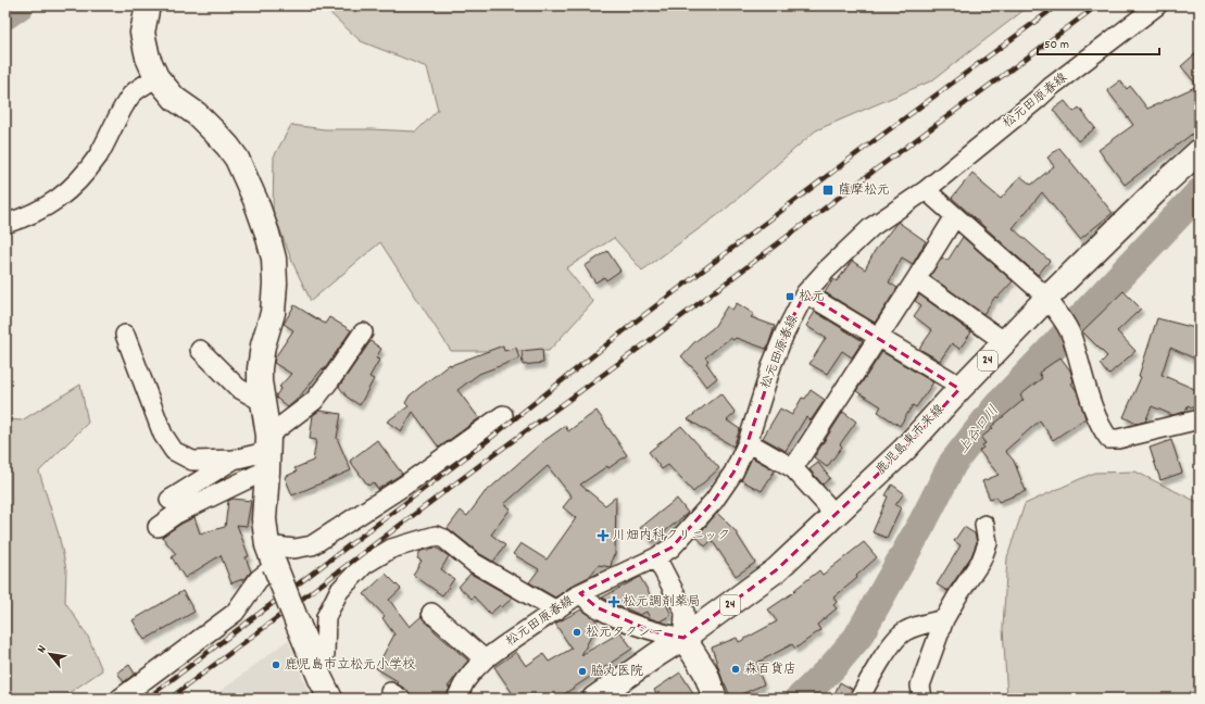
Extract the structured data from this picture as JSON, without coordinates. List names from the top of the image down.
{
  "streets": {
    "main road": ["24", "鹿児島東市来線"],
    "street": ["松元田原春線"]
  },
  "water": ["上谷口川"],
  "places": {
    "transit": ["薩摩松元", "松元"],
    "health": ["川畑内科クリニック", "松元調剤薬局"],
    "other": [
      "松元タクシー",
      "鹿児島市立松元小学校",
      "森百貨店",
      "脇丸医院"
    ]
  },
  "scale_bar": "50 m",
  "north": "top left"
}
